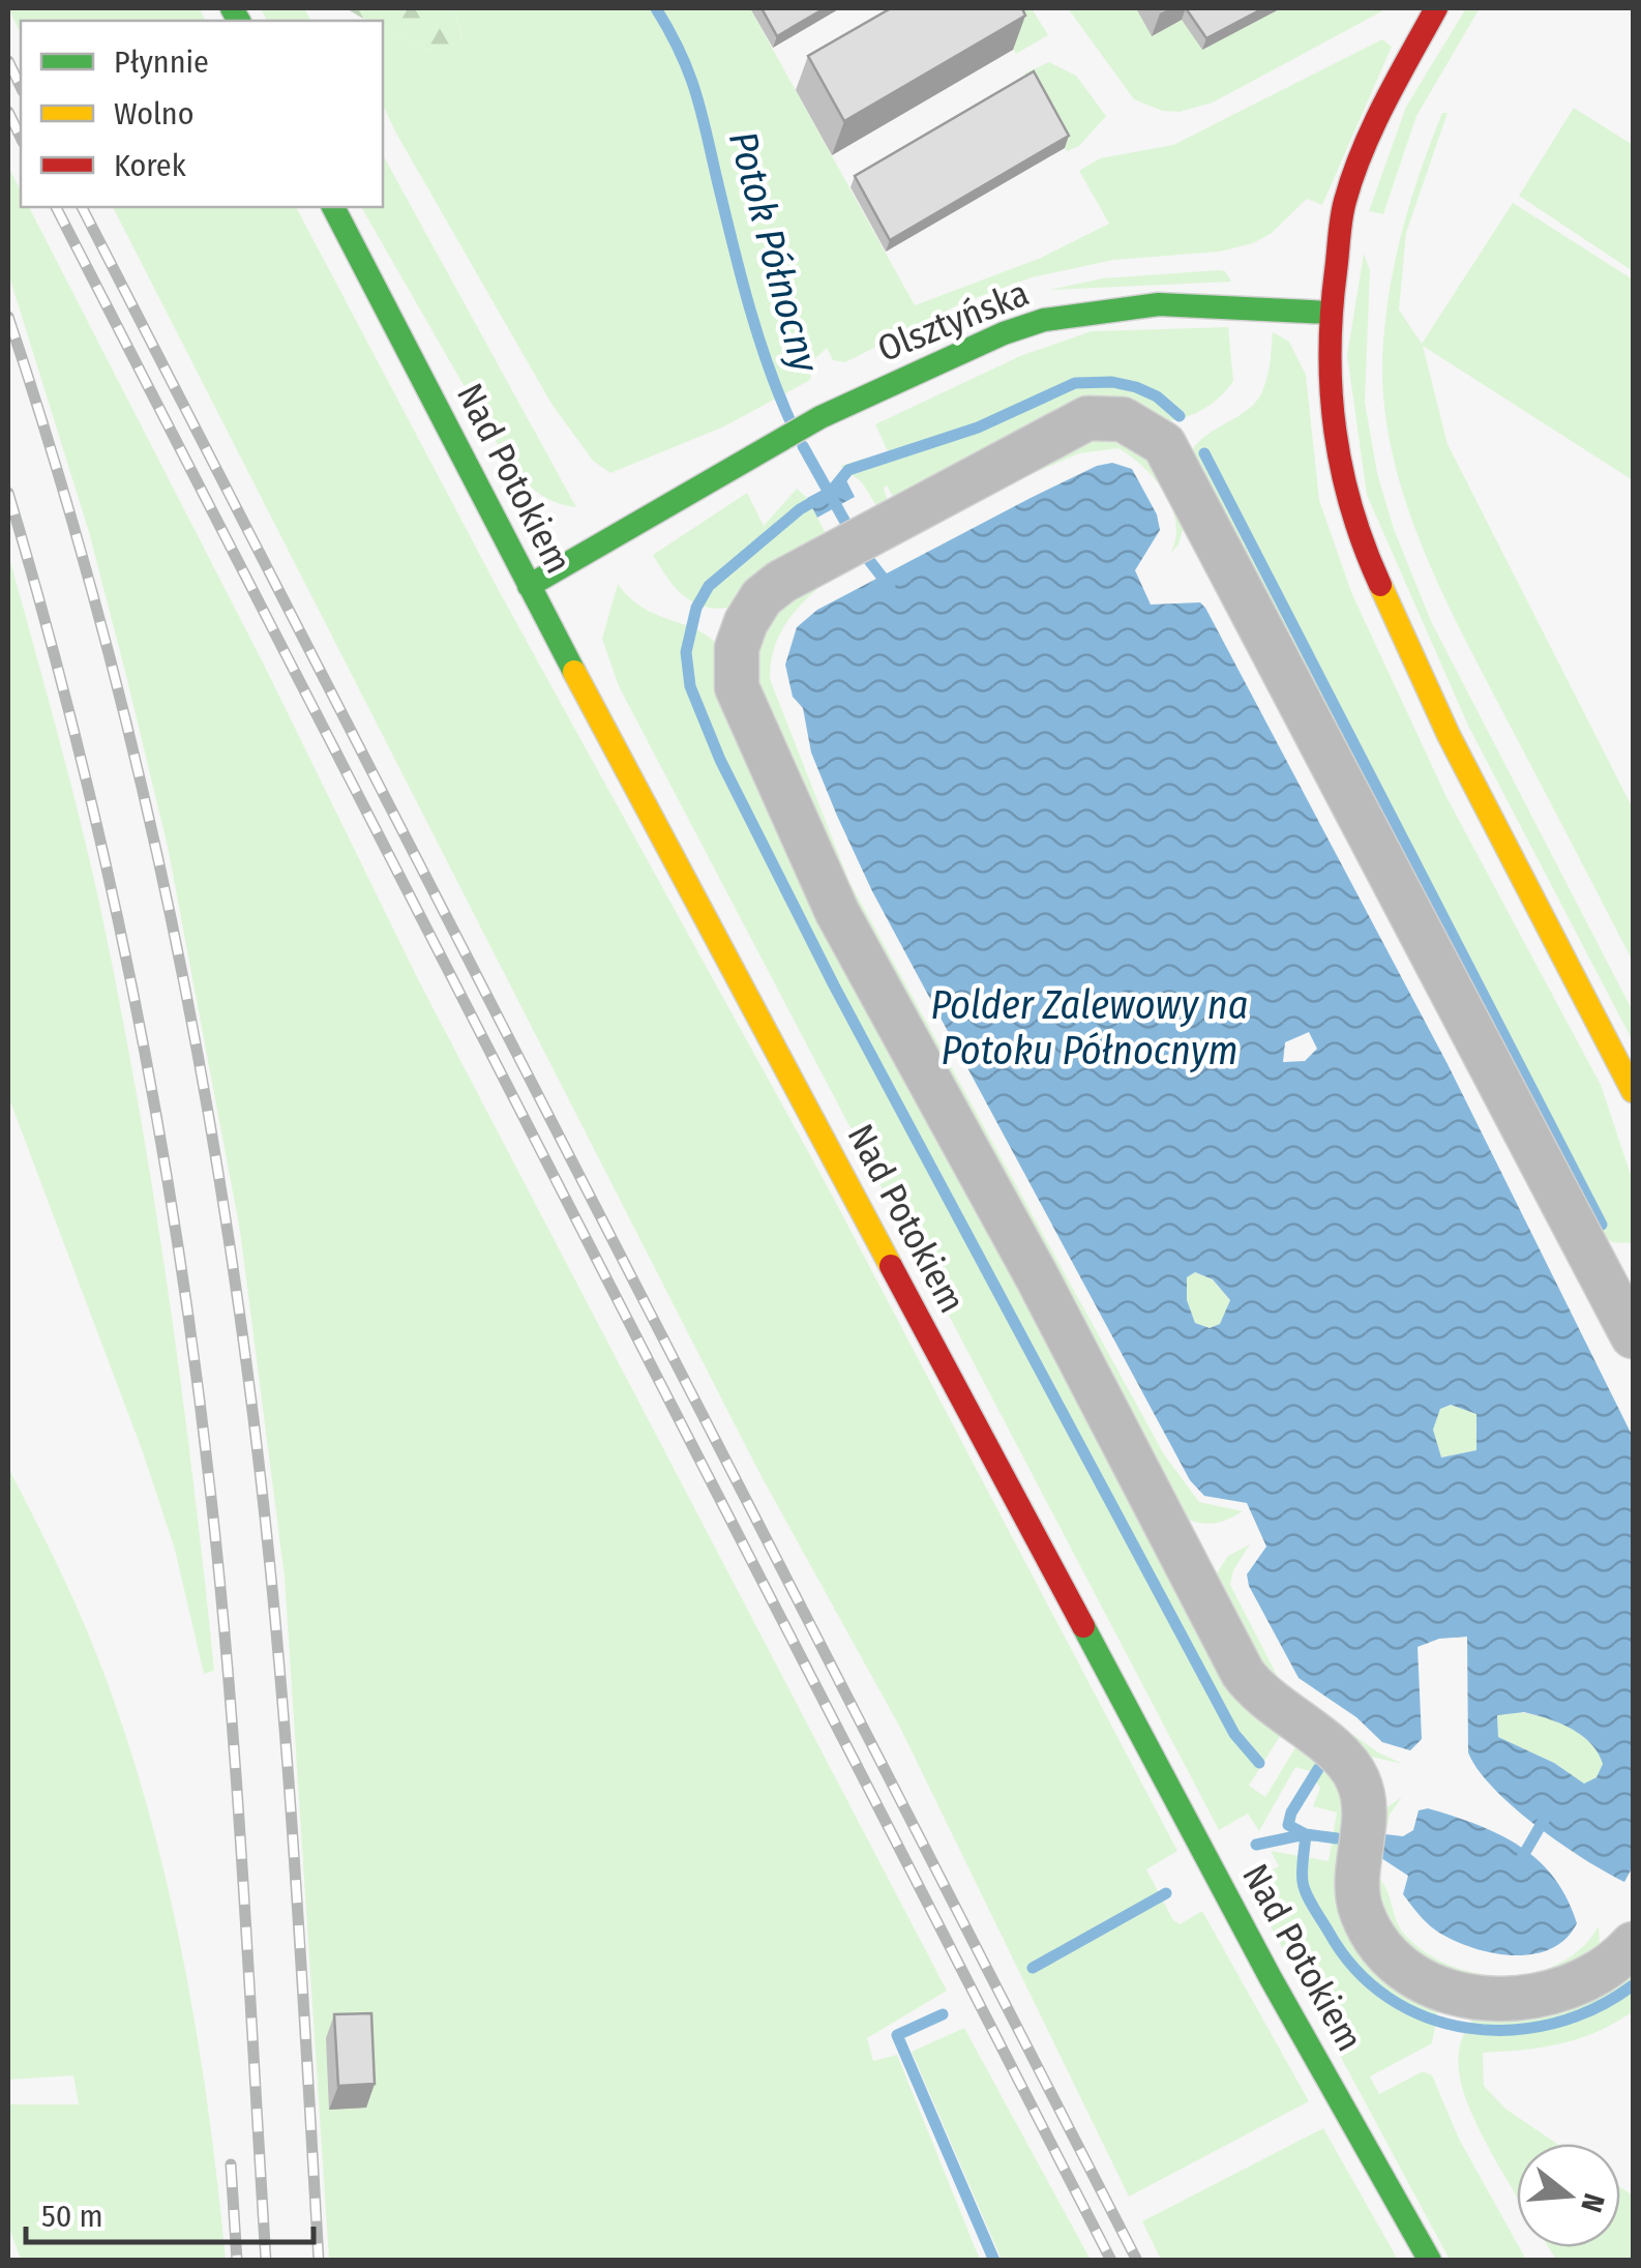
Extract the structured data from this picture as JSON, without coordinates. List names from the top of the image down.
{
  "streets": {
    "main road": ["Olsztyńska", "Nad Potokiem"]
  },
  "crossings": [
    ["Olsztyńska", "Nad Potokiem"]
  ],
  "water": ["Potok Północny", "Polder Zalewowy na Potoku Północnym"],
  "legend": ["Płynnie", "Wolno", "Korek"],
  "scale_bar": "50 m",
  "north": "right"
}
